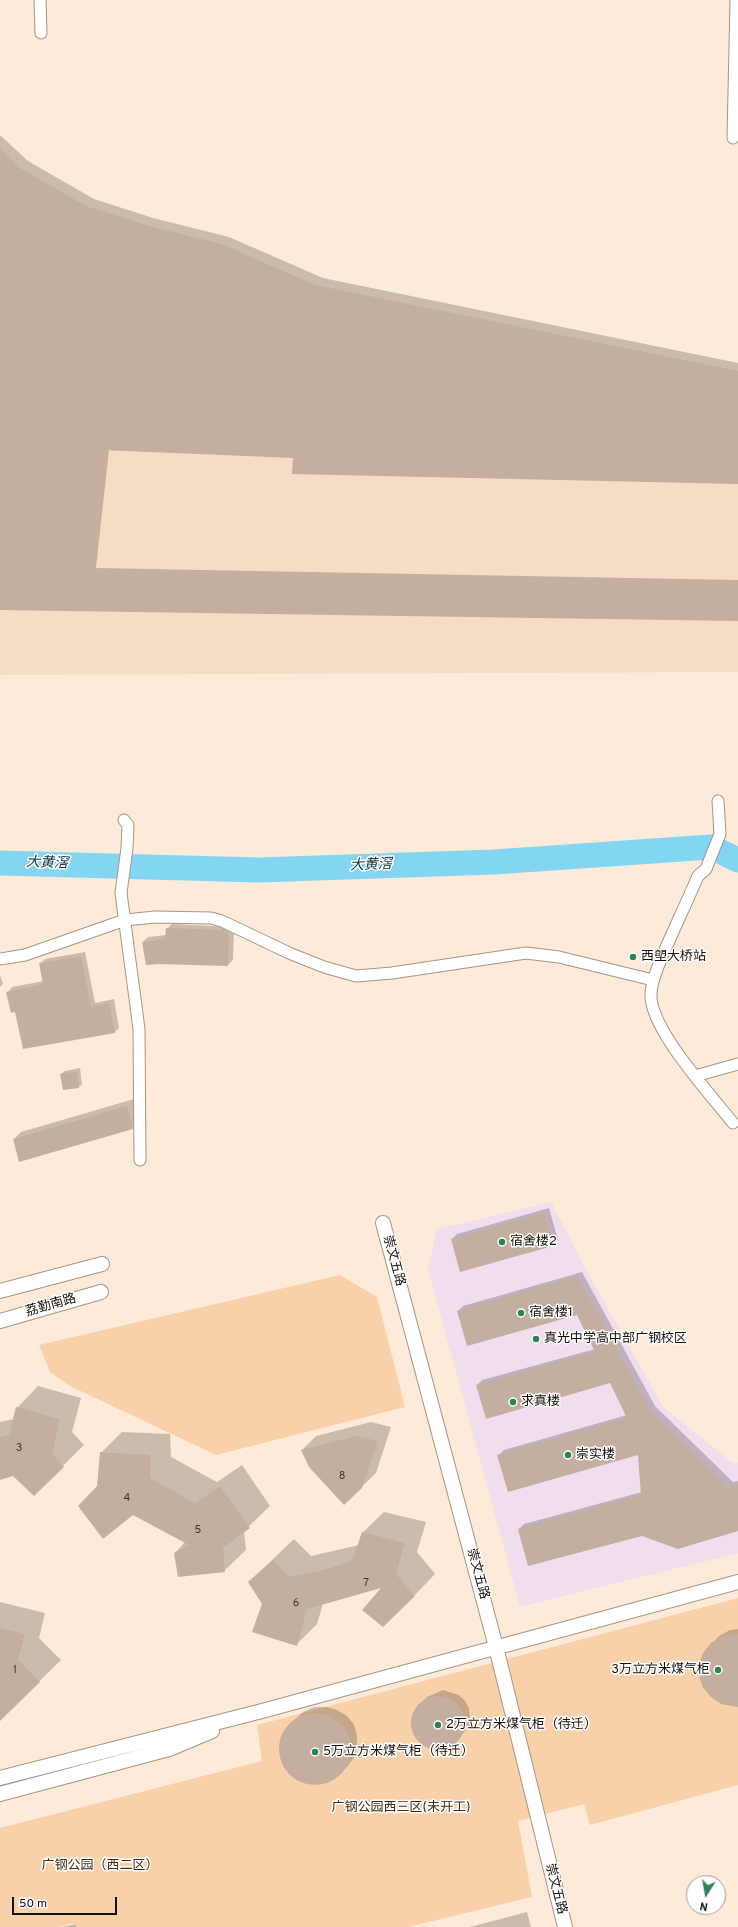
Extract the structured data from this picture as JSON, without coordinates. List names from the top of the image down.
{
  "streets": {
    "street": ["崇文五路", "荔勤南路"]
  },
  "water": ["大黄滘"],
  "parks": ["广钢公园西三区(未开工)", "广钢公园（西二区）"],
  "places": [
    "西塱大桥站",
    "宿舍楼2",
    "宿舍楼1",
    "真光中学高中部广钢校区",
    "求真楼",
    "崇实楼",
    "3万立方米煤气柜",
    "2万立方米煤气柜（待迁）",
    "5万立方米煤气柜（待迁）"
  ],
  "house_numbers": [
    "3",
    "8",
    "4",
    "5",
    "7",
    "6",
    "1"
  ],
  "scale_bar": "50 m",
  "north": "bottom"
}
